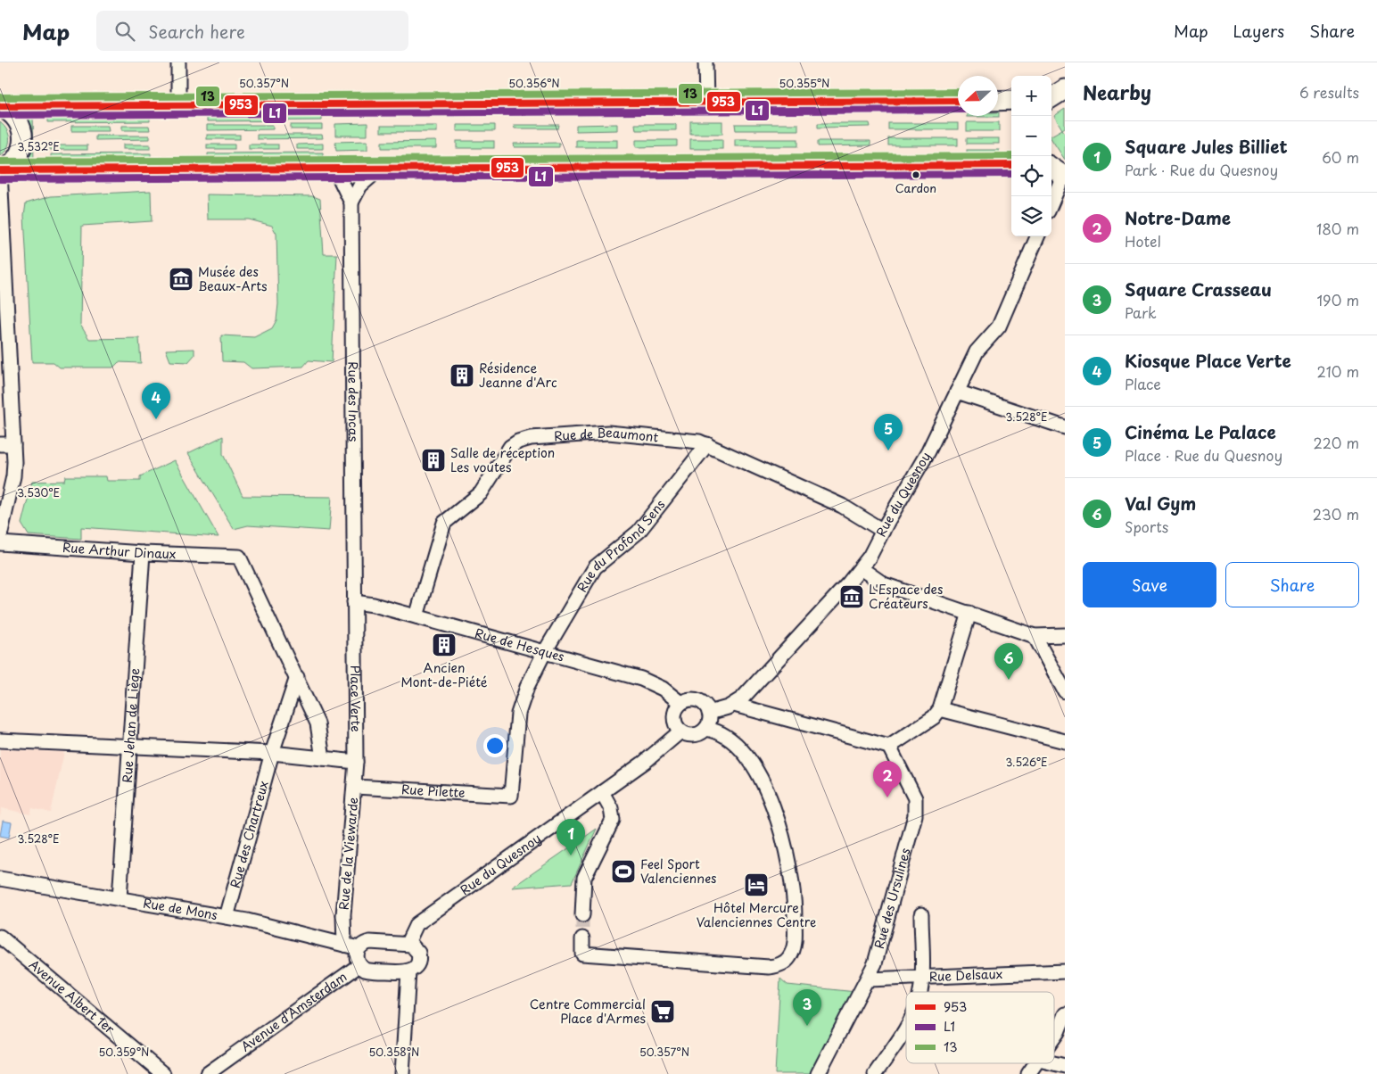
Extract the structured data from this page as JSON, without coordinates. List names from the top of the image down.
{
  "streets": {
    "street": [
      "Rue des Incas",
      "Rue de Beaumont",
      "Rue du Quesnoy",
      "Rue du Profond Sens",
      "Rue Arthur Dinaux",
      "Rue de Hesques",
      "Place Verte",
      "Rue Jehan de Liège",
      "Rue Pilette",
      "Rue des Chartreux",
      "Rue de la Viewarde",
      "Rue des Ursulines",
      "Rue de Mons",
      "Rue Delsaux",
      "Avenue Albert 1er",
      "Avenue d'Amsterdam"
    ]
  },
  "crossings": [
    ["Rue des Incas", "Rue de Hesques"],
    ["Rue des Incas", "Place Verte"],
    ["Rue de Beaumont", "Rue du Quesnoy"],
    ["Rue de Beaumont", "Rue du Profond Sens"],
    ["Rue de Beaumont", "Rue de Hesques"],
    ["Rue du Quesnoy", "Rue de Hesques"],
    ["Rue du Profond Sens", "Rue de Hesques"],
    ["Rue du Profond Sens", "Rue Pilette"],
    ["Rue Arthur Dinaux", "Rue Jehan de Liège"],
    ["Rue de Hesques", "Place Verte"],
    ["Place Verte", "Rue de la Viewarde"],
    ["Rue Jehan de Liège", "Rue de Mons"],
    ["Rue Pilette", "Rue de la Viewarde"],
    ["Rue des Chartreux", "Rue de Mons"],
    ["Rue de la Viewarde", "Rue de Mons"],
    ["Rue des Ursulines", "Rue Delsaux"]
  ],
  "places": {
    "other": ["Cardon"],
    "museum": ["Musée des Beaux-Arts", "L'Espace des Créateurs"],
    "building": ["Résidence Jeanne d'Arc", "Salle de réception Les voutes", "Ancien Mont-de-Piété"],
    "sports": ["Feel Sport Valenciennes"],
    "hotel": ["Hôtel Mercure Valenciennes Centre"],
    "supermarket": ["Centre Commercial Place d'Armes"]
  },
  "lines": ["transit line 13", "transit line 953", "transit line L1"],
  "legend": ["953", "L1", "13"],
  "north": "left",
  "page": {
    "header": "Map",
    "search": "Search here",
    "nav": ["Map", "Layers", "Share"],
    "heading": ["Nearby", "6 results"],
    "map_buttons": ["+", "−"],
    "list": [
      {
        "mark": "1",
        "name": "Square Jules Billiet",
        "note": "Park · Rue du Quesnoy",
        "value": "60 m"
      },
      {
        "mark": "2",
        "name": "Notre-Dame",
        "note": "Hotel",
        "value": "180 m"
      },
      {
        "mark": "3",
        "name": "Square Crasseau",
        "note": "Park",
        "value": "190 m"
      },
      {
        "mark": "4",
        "name": "Kiosque Place Verte",
        "note": "Place",
        "value": "210 m"
      },
      {
        "mark": "5",
        "name": "Cinéma Le Palace",
        "note": "Place · Rue du Quesnoy",
        "value": "220 m"
      },
      {
        "mark": "6",
        "name": "Val Gym",
        "note": "Sports",
        "value": "230 m"
      }
    ],
    "pins": [
      "4",
      "5",
      "6",
      "2",
      "1",
      "3"
    ],
    "buttons": ["Save", "Share"]
  },
  "coordinates": [
    "50.357°N",
    "50.356°N",
    "50.355°N",
    "3.532°E",
    "3.528°E",
    "3.530°E",
    "3.526°E",
    "50.359°N",
    "50.358°N"
  ]
}
